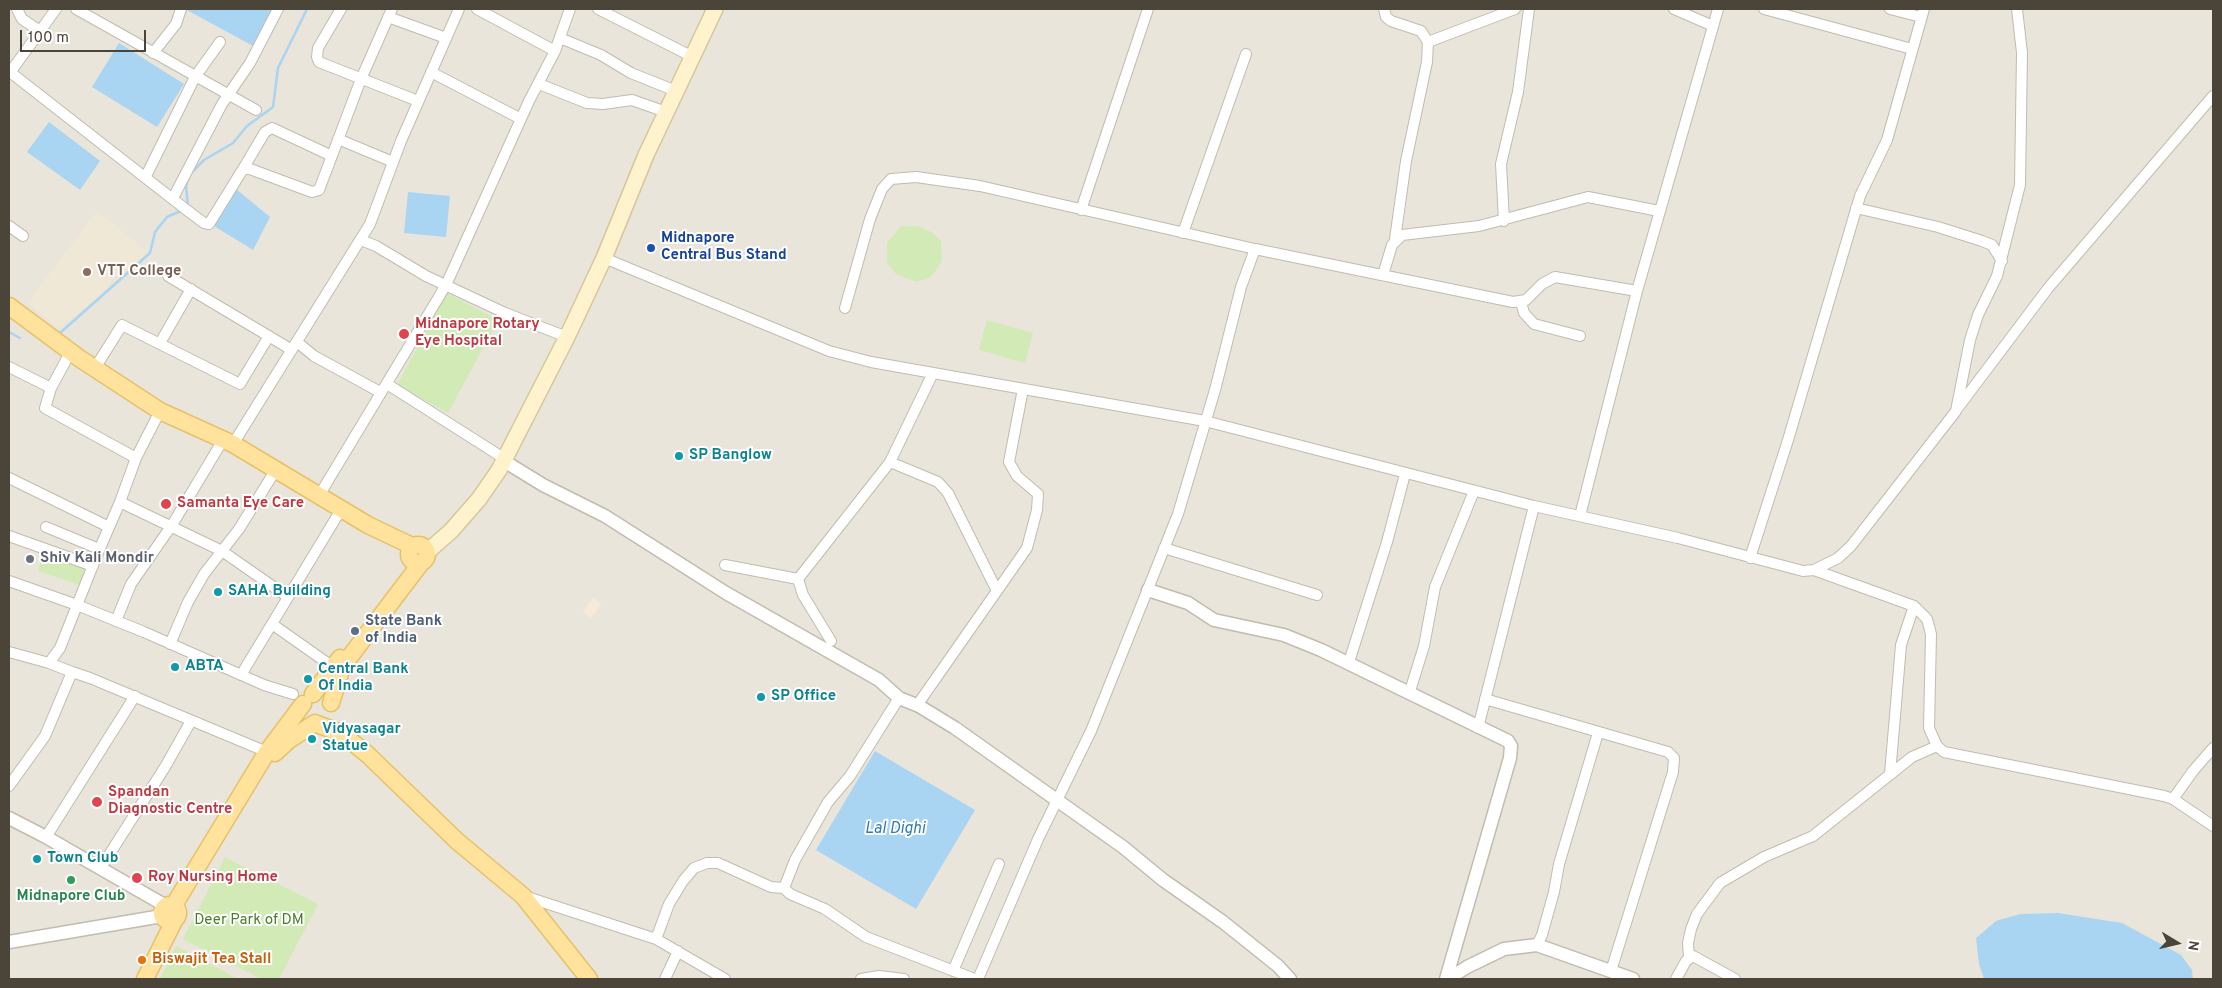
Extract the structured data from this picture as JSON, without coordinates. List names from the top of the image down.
{
  "water": ["Lal Dighi"],
  "parks": ["Deer Park of DM"],
  "places": [
    "Midnapore Central Bus Stand",
    "VTT College",
    "Midnapore Rotary Eye Hospital",
    "SP Banglow",
    "Samanta Eye Care",
    "Shiv Kali Mondir",
    "SAHA Building",
    "State Bank of India",
    "ABTA",
    "Central Bank Of India",
    "SP Office",
    "Vidyasagar Statue",
    "Spandan Diagnostic Centre",
    "Town Club",
    "Roy Nursing Home",
    "Midnapore Club",
    "Biswajit Tea Stall"
  ],
  "scale_bar": "100 m",
  "north": "right"
}
